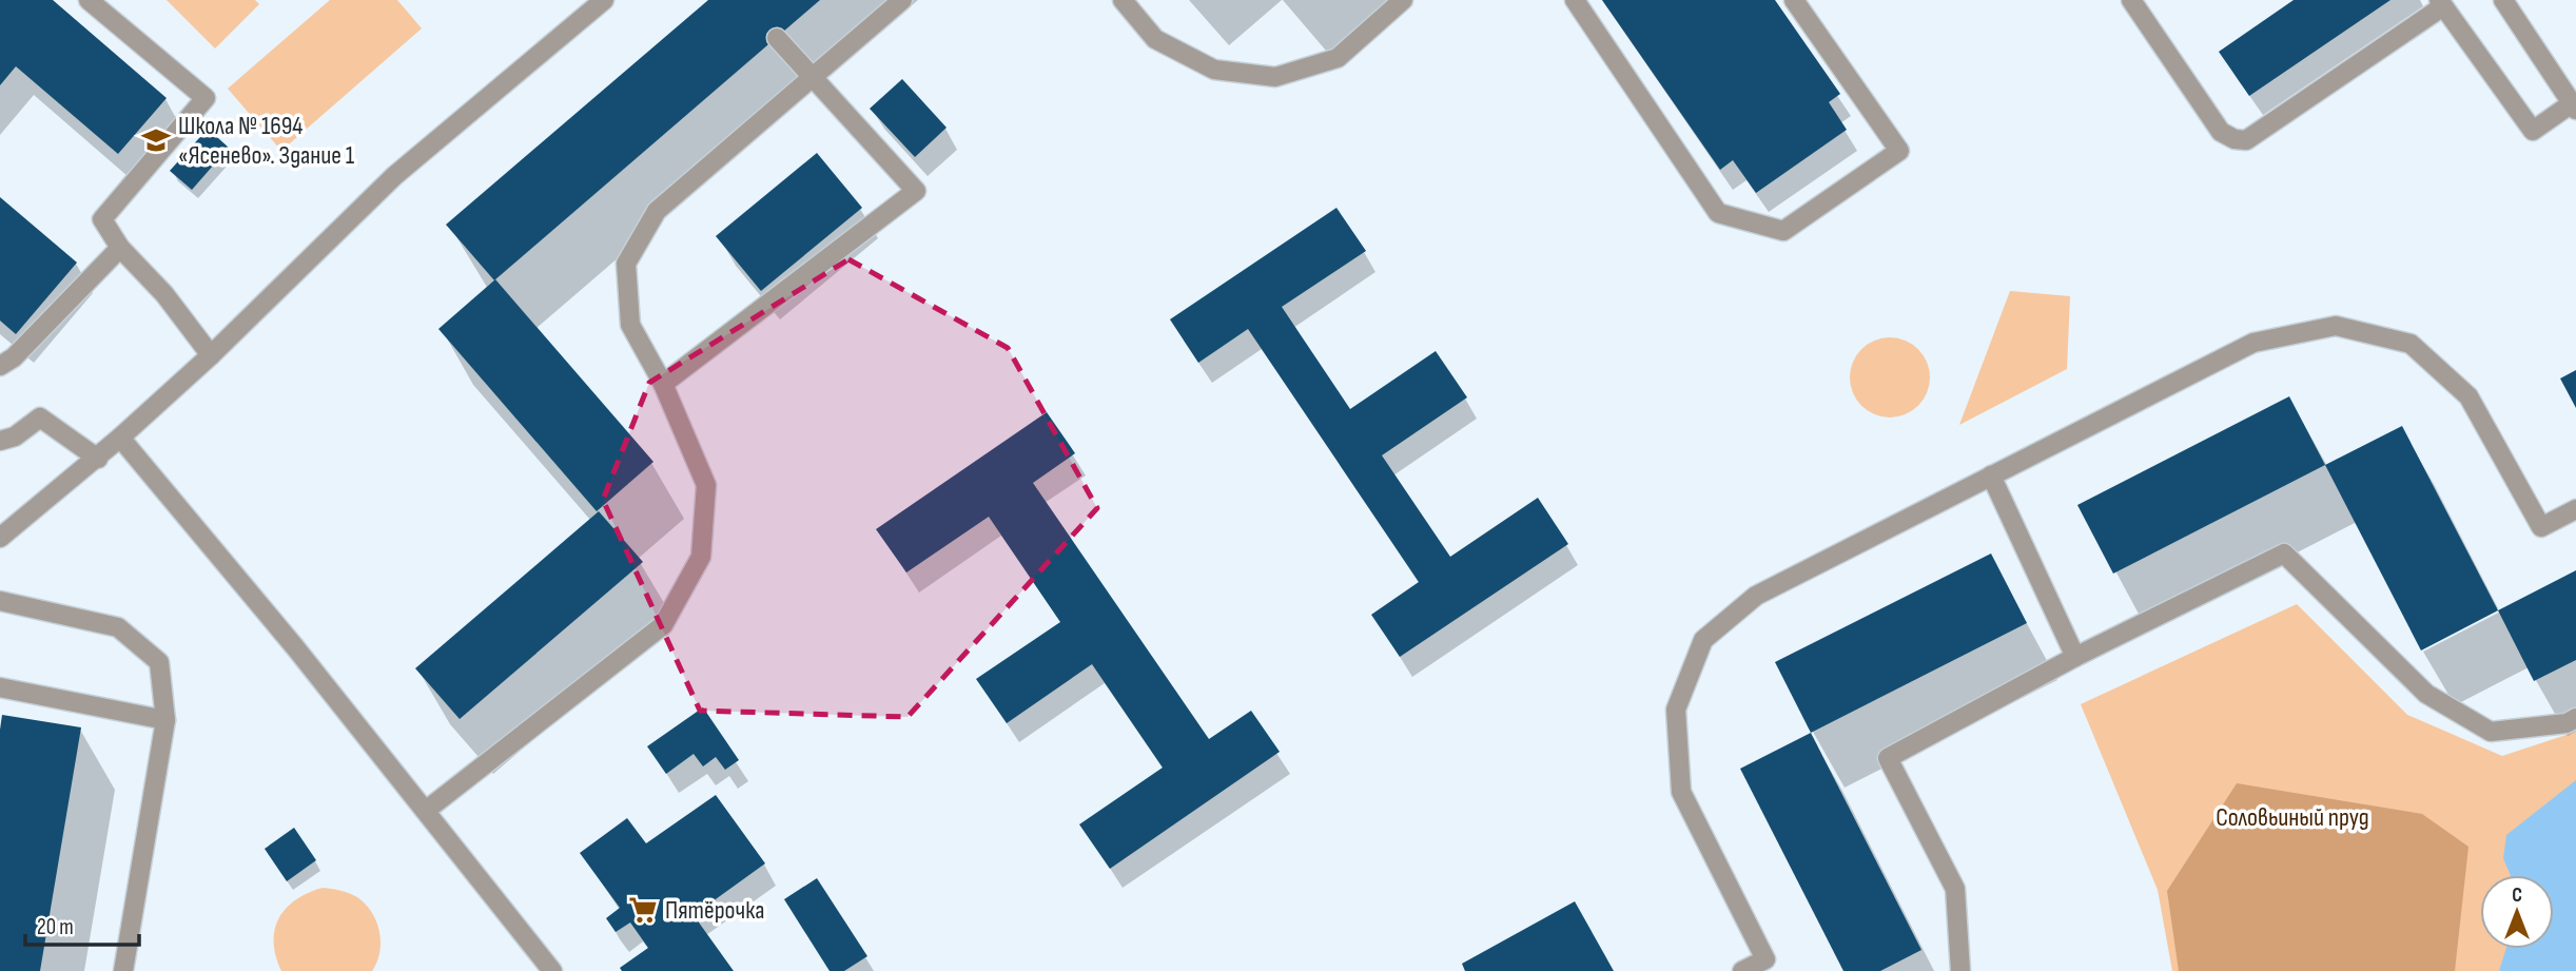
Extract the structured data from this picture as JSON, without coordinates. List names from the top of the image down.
{
  "parks": ["Соловьиный пруд"],
  "places": {
    "school or university": ["Школа № 1694 «Ясенево». Здание 1"],
    "supermarket": ["Пятёрочка"]
  },
  "scale_bar": "20 m",
  "north": "top"
}
